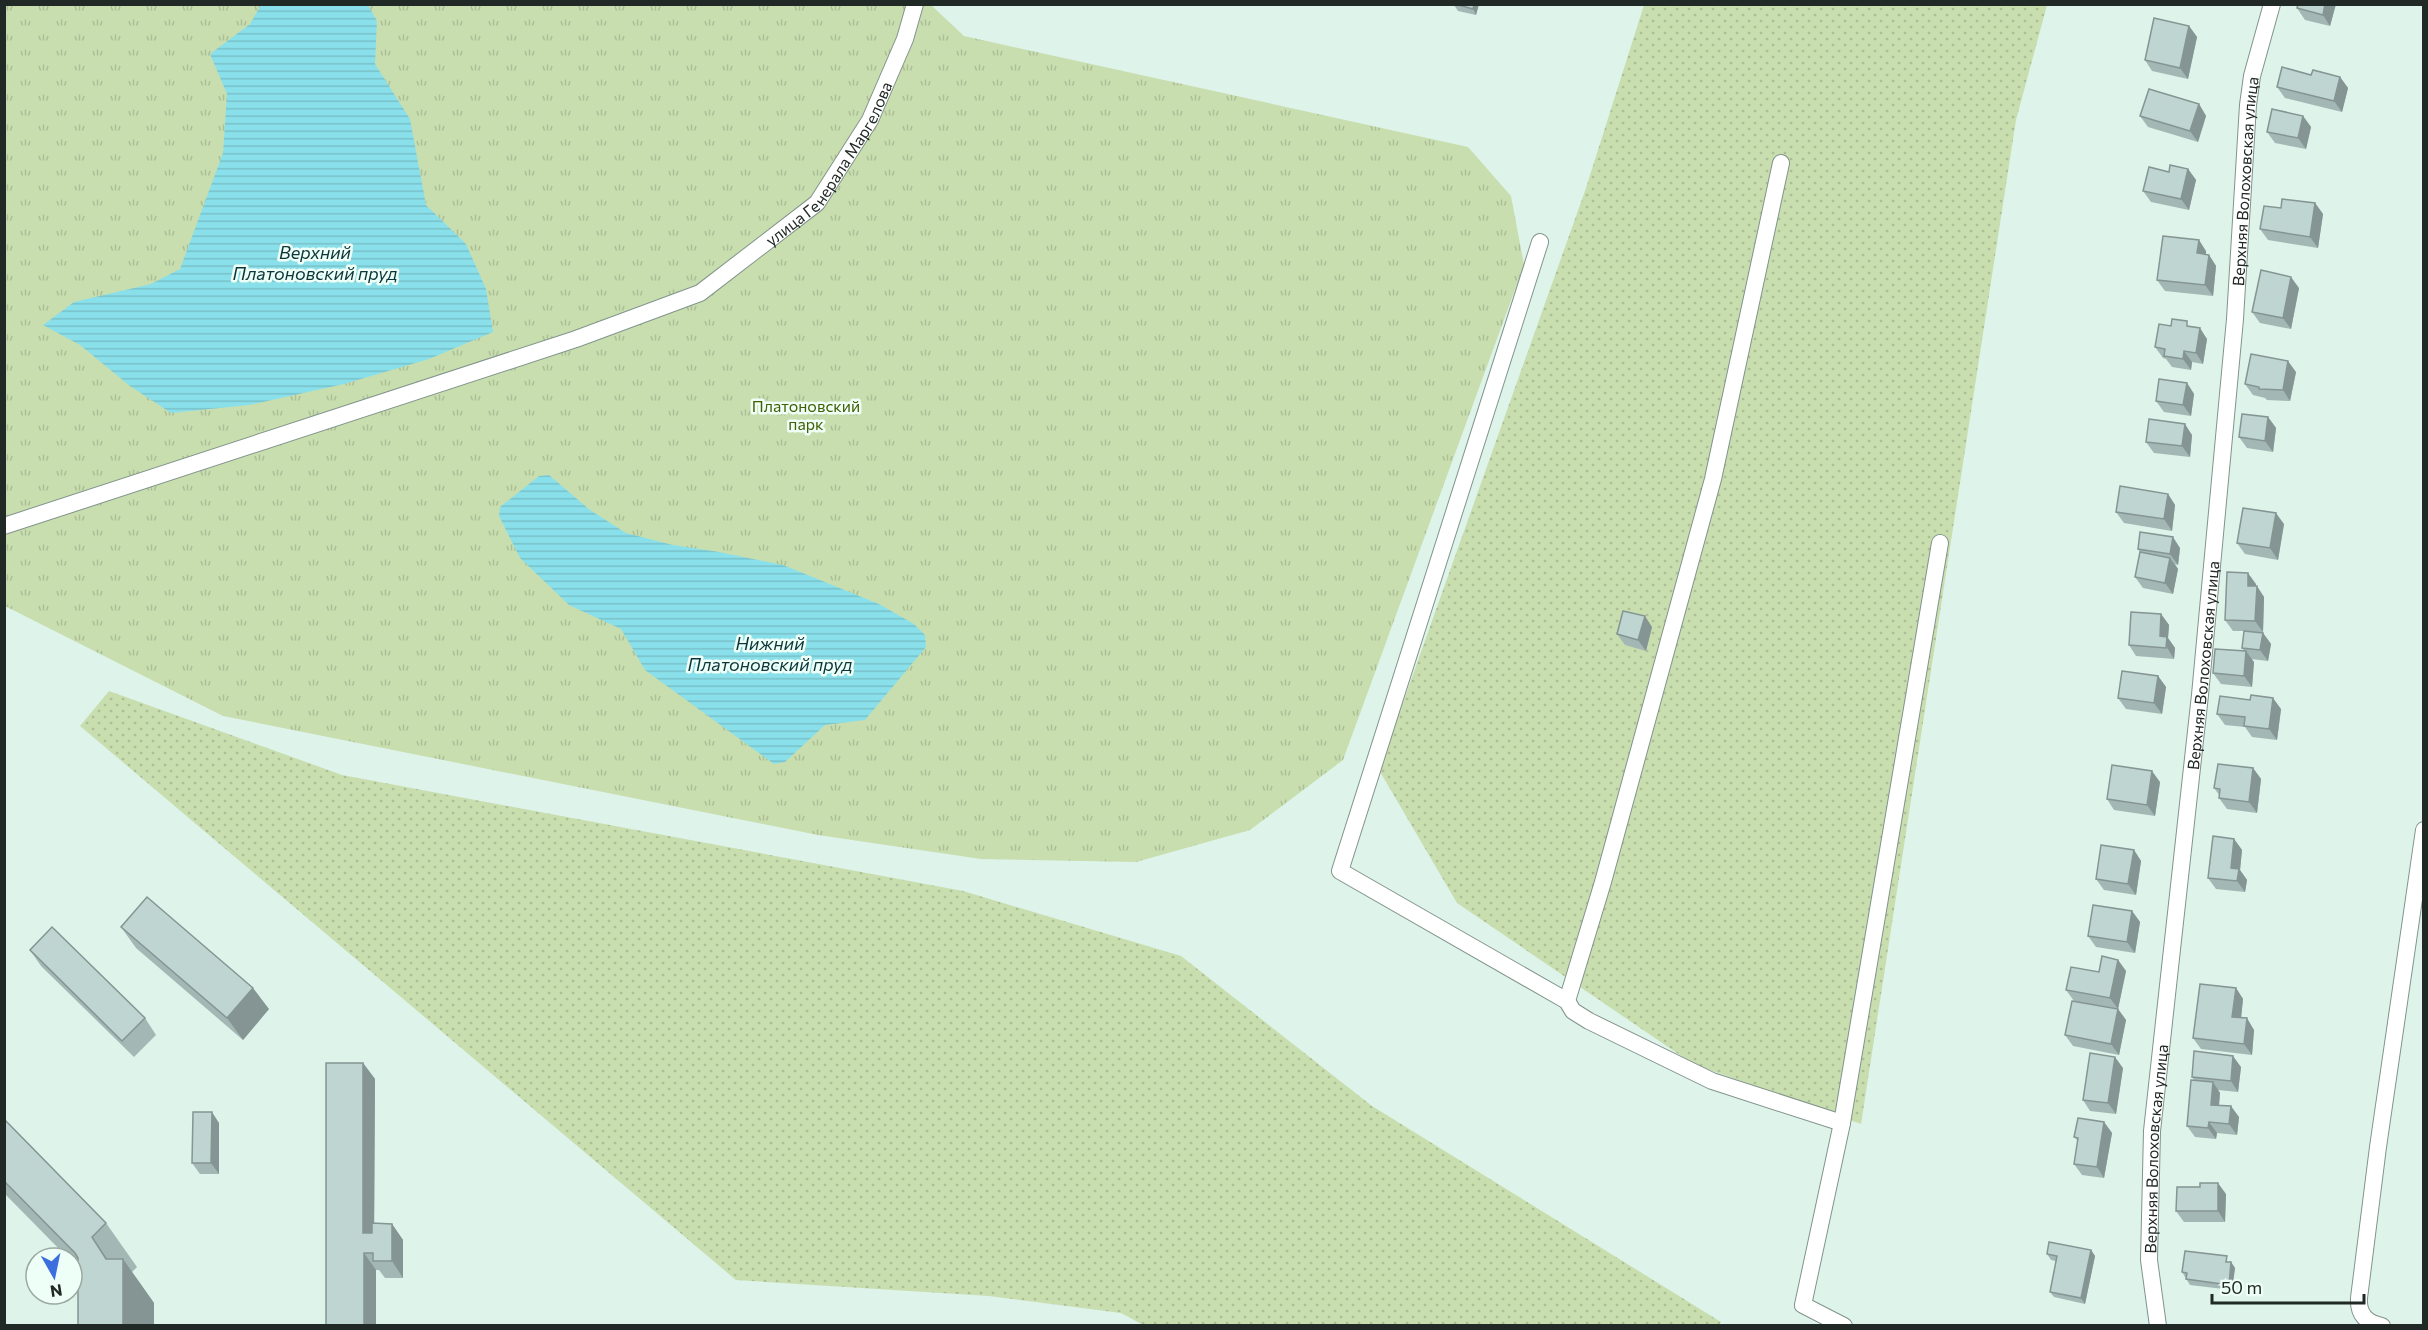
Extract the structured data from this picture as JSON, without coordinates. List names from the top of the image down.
{
  "streets": {
    "street": ["улица Генерала Маргелова", "Верхняя Волоховская улица"]
  },
  "water": ["Верхний Платоновский пруд", "Нижний Платоновский пруд"],
  "parks": ["Платоновский парк"],
  "scale_bar": "50 m",
  "north": "bottom"
}
